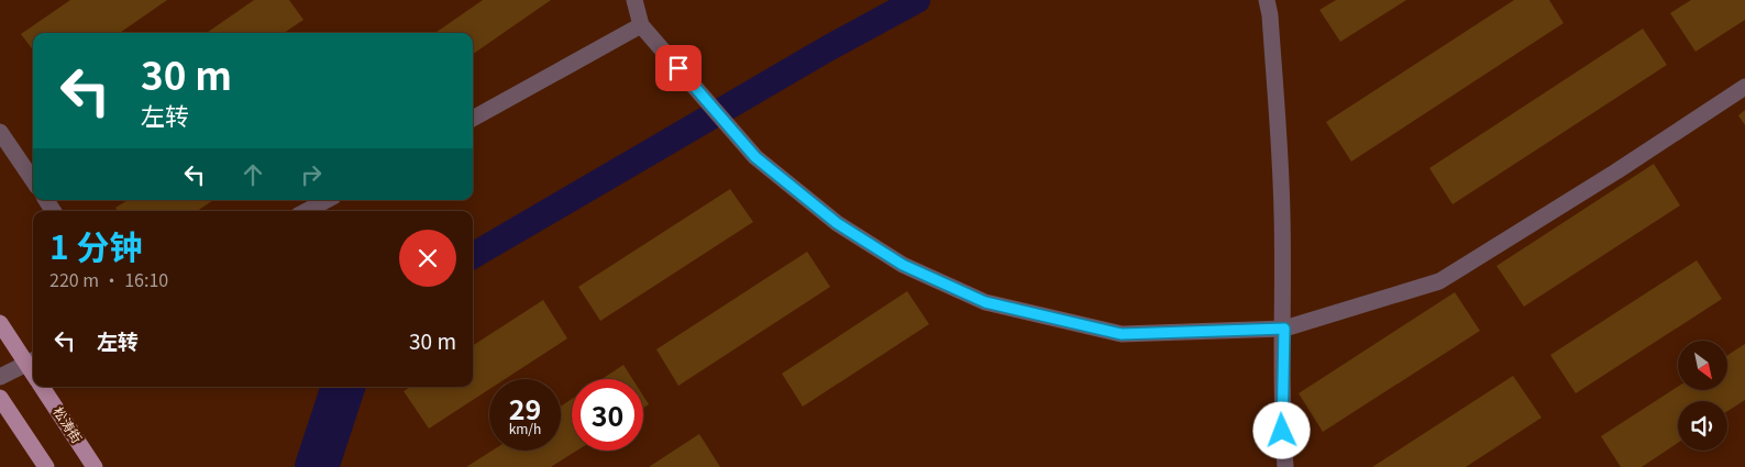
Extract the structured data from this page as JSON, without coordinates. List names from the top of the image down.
{
  "streets": {
    "main road": ["松涛街"]
  },
  "north": "bottom right",
  "page": {
    "turn": ["30 m", "左转"],
    "heading": ["1 分钟", "220 m · 16:10"],
    "list": [
      {
        "name": "左转",
        "value": "30 m"
      }
    ],
    "speed": "29 km/h",
    "limit": "30"
  }
}
